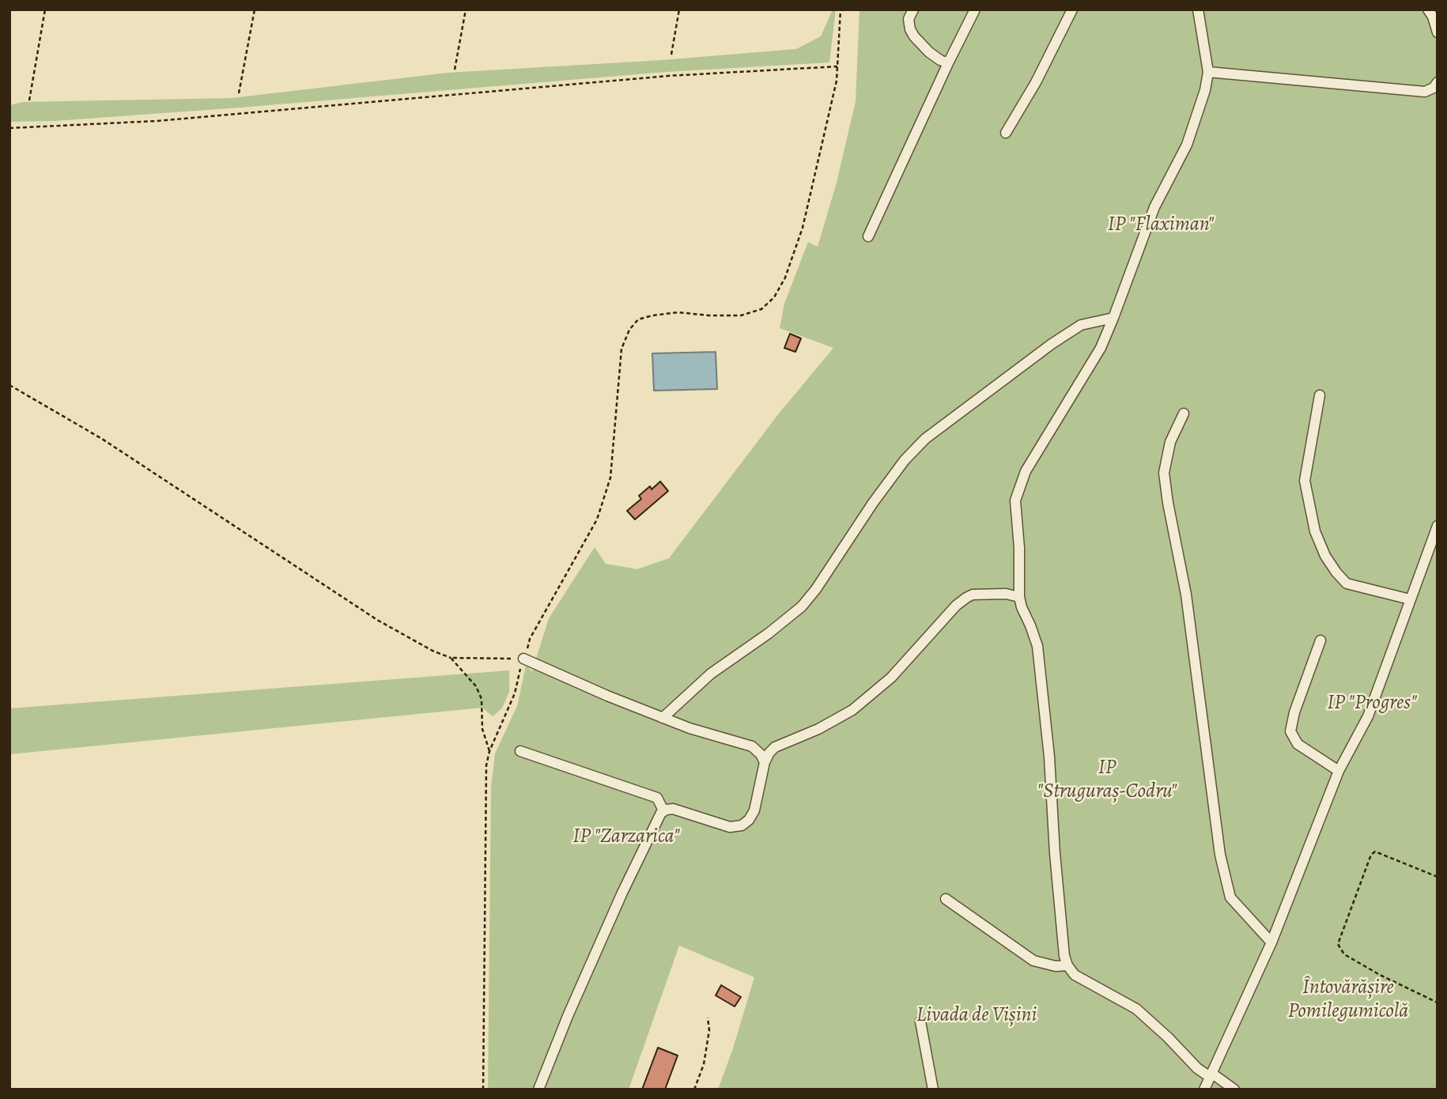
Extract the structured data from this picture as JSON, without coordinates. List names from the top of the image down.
{
  "parks": [
    "IP \"Flaximan\"",
    "IP \"Progres\"",
    "IP \"Struguraș-Codru\"",
    "IP \"Zarzarica\"",
    "Întovărășire Pomilegumicolă",
    "Livada de Vișini"
  ]
}
